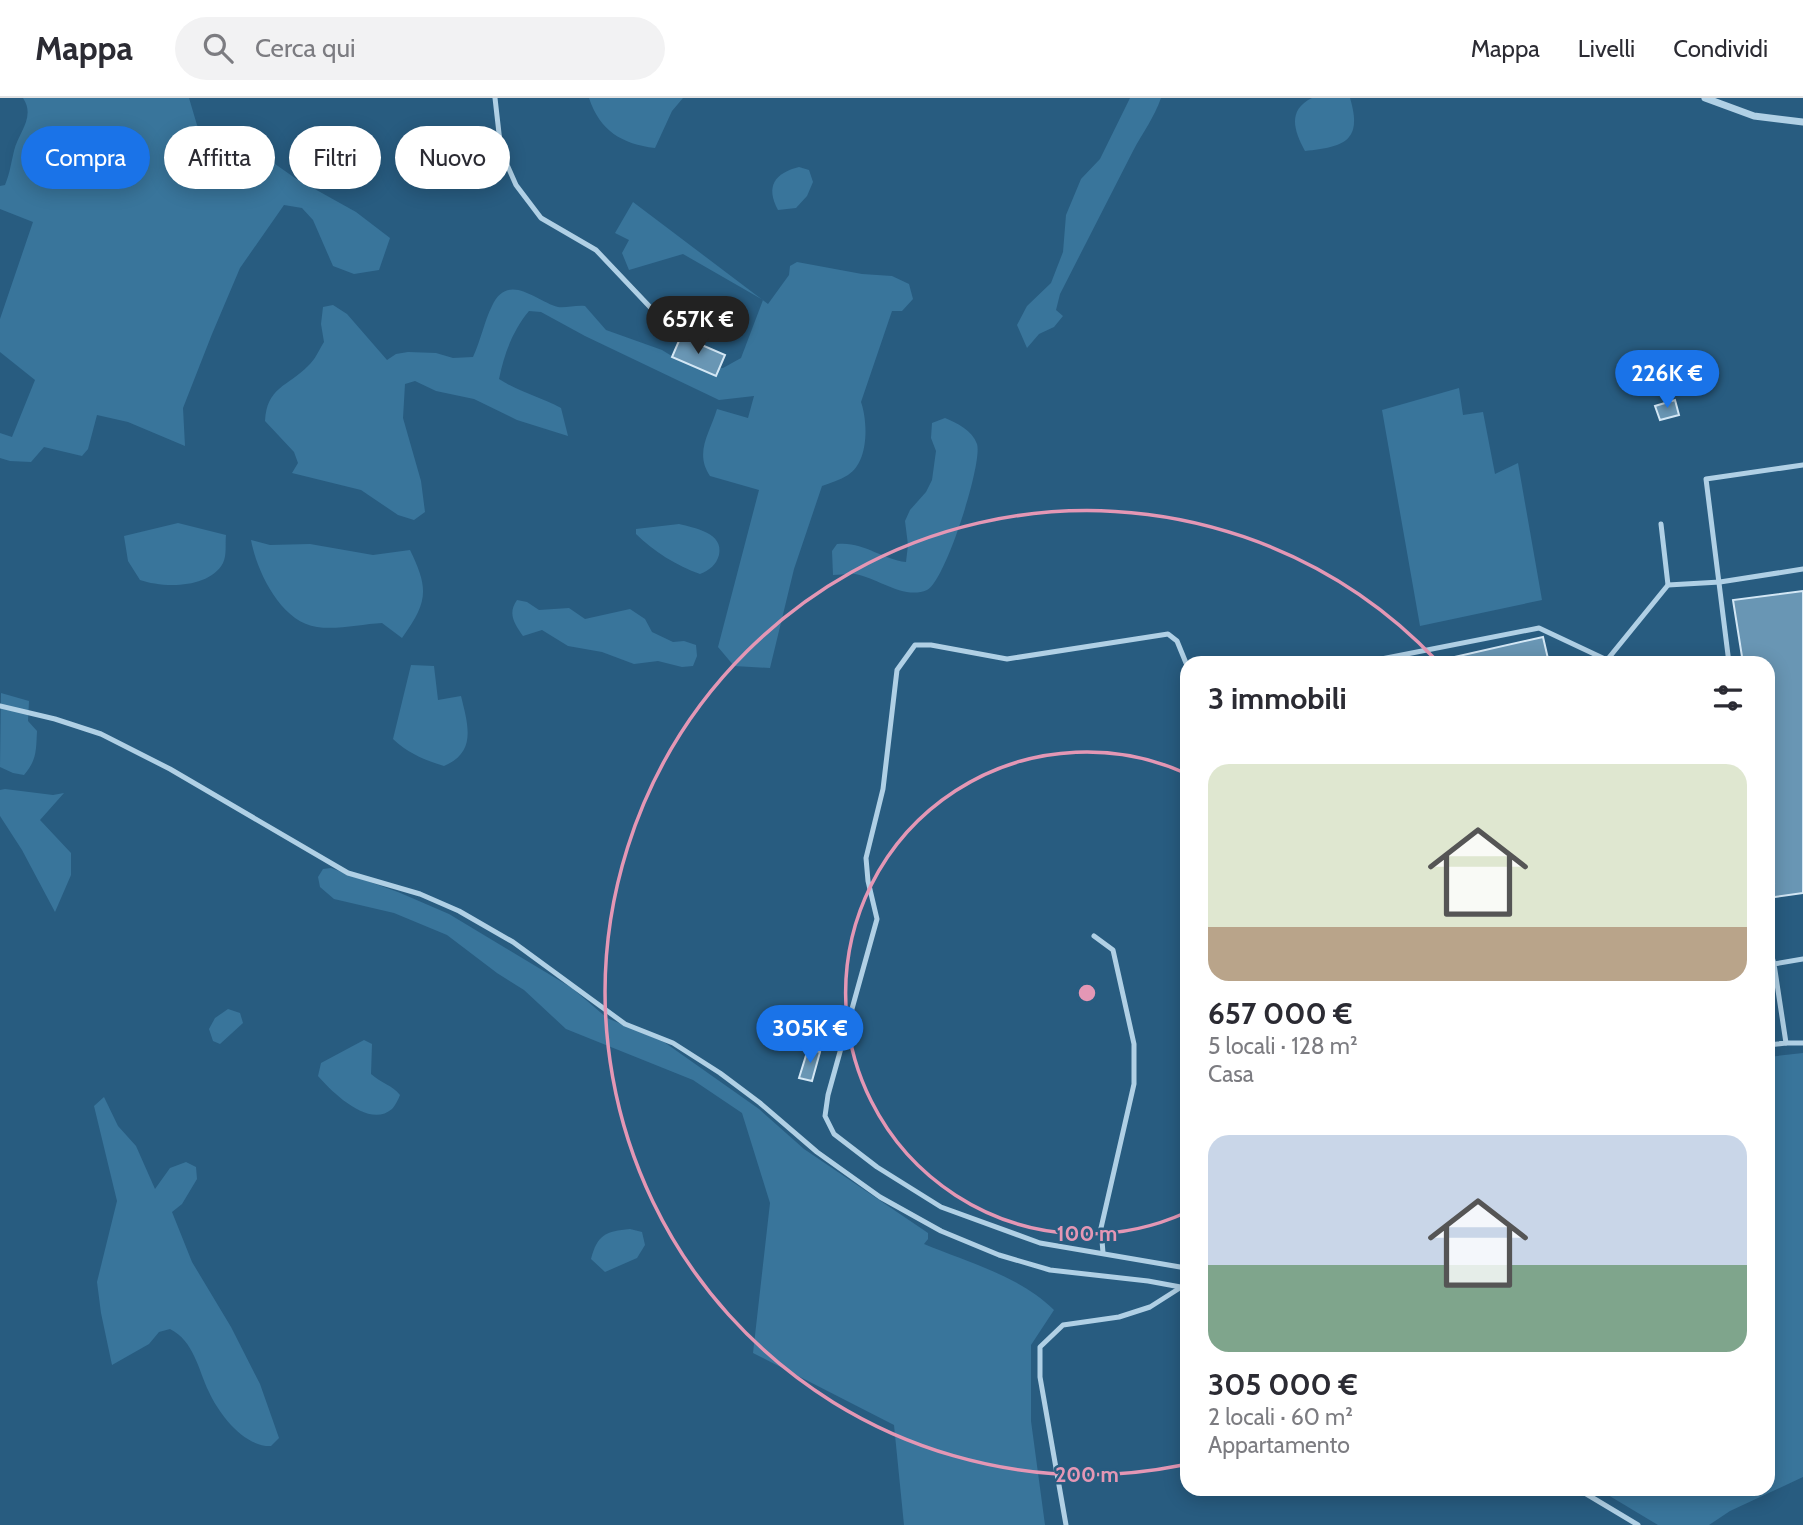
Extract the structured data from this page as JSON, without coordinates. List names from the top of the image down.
{
  "page": {
    "header": "Mappa",
    "search": "Cerca qui",
    "nav": ["Mappa", "Livelli", "Condividi"],
    "chip": [
      "Compra",
      "Affitta",
      "Filtri",
      "Nuovo"
    ],
    "price": ["657K €", "226K €", "305K €"],
    "heading": "3 immobili",
    "list": [
      {
        "name": "657 000 €",
        "note": "5 locali · 128 m² · Casa"
      },
      {
        "name": "305 000 €",
        "note": "2 locali · 60 m² · Appartamento"
      }
    ]
  },
  "rings": ["100 m", "200 m"]
}
